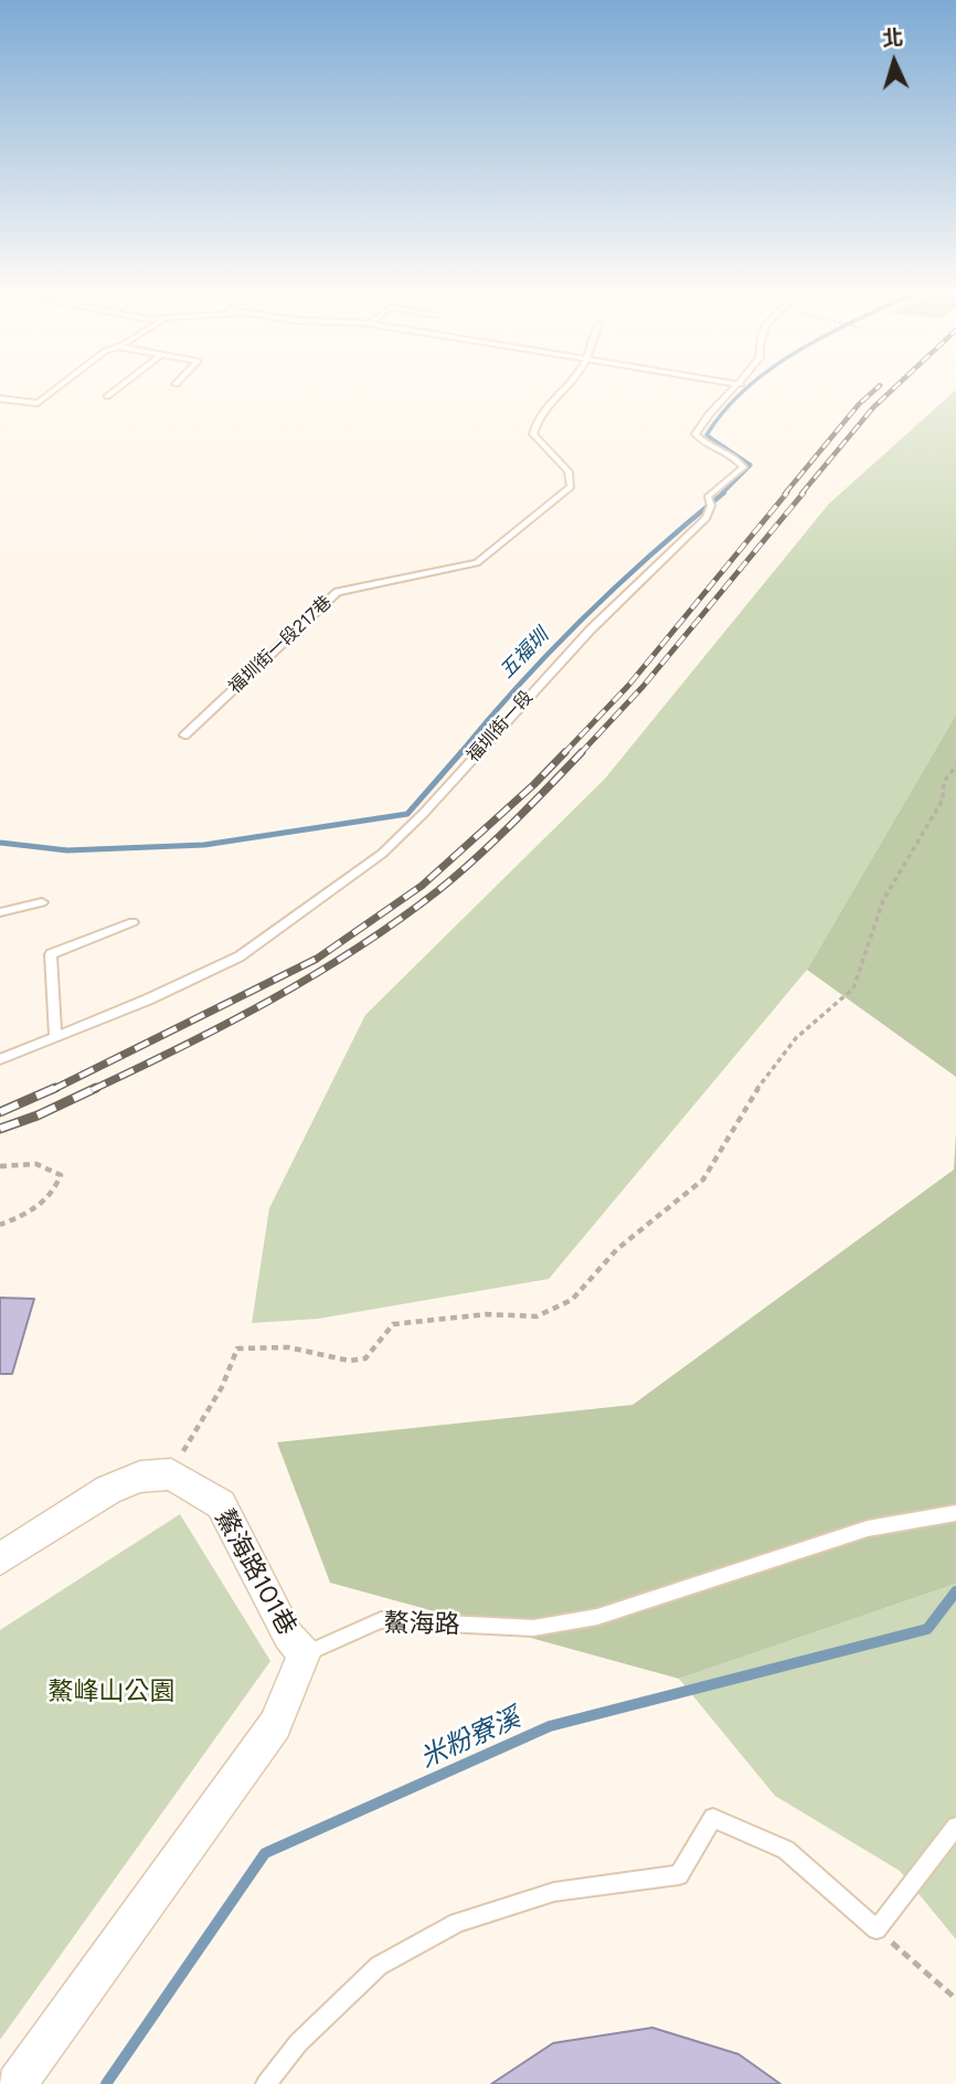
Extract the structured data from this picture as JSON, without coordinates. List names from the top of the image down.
{
  "streets": {
    "street": ["鰲海路101巷"],
    "lane": ["福圳街一段217巷", "福圳街一段", "鰲海路"]
  },
  "crossings": [
    ["鰲海路101巷", "鰲海路"]
  ],
  "water": ["五福圳", "米粉寮溪"],
  "parks": ["鰲峰山公園"],
  "north": "top"
}
